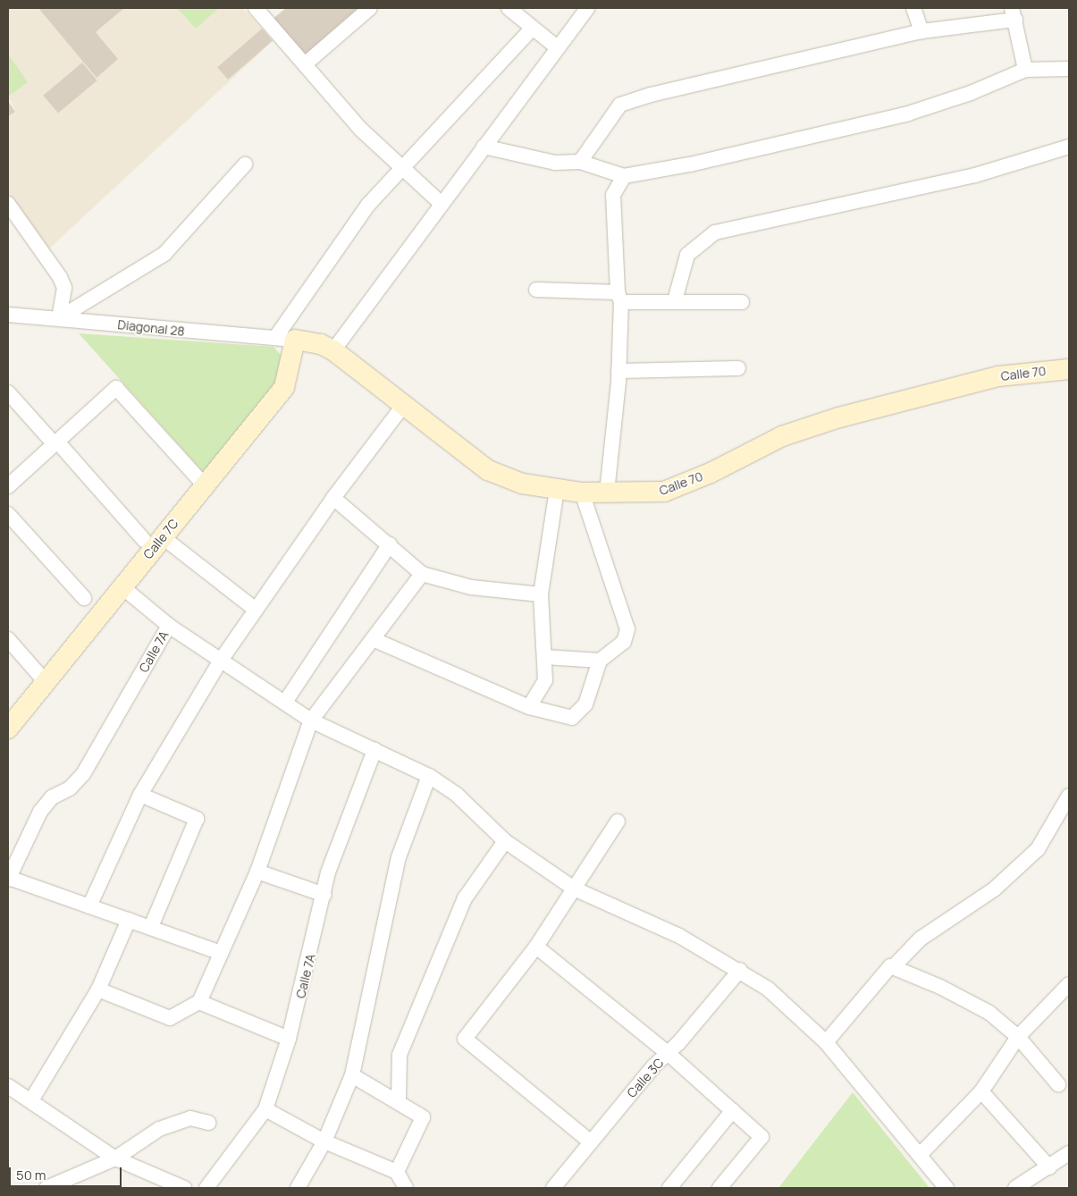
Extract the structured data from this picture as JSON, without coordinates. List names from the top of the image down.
{
  "streets": {
    "street": [
      "Diagonal 28",
      "Calle 70",
      "Calle 7C",
      "Calle 7A",
      "Calle 3C"
    ]
  },
  "crossings": [
    ["Diagonal 28", "Calle 70"],
    ["Diagonal 28", "Calle 7C"],
    ["Calle 70", "Calle 7C"]
  ],
  "scale_bar": "50 m"
}
